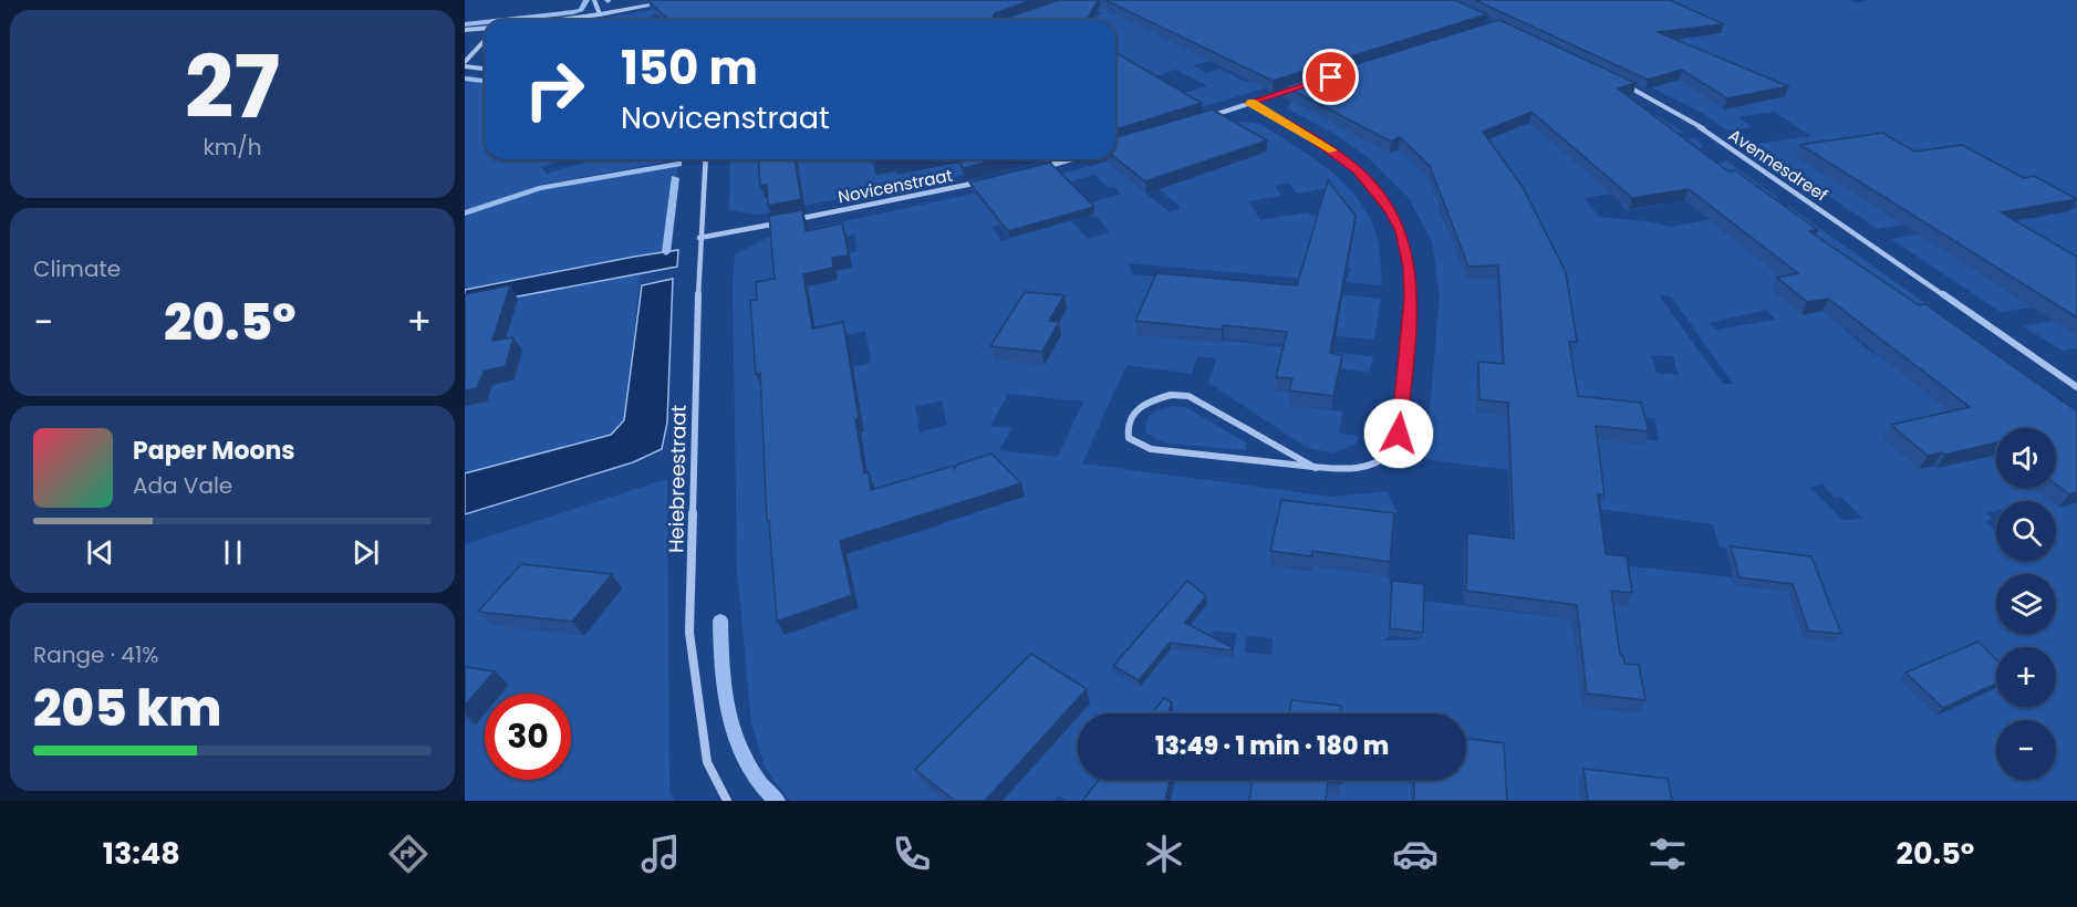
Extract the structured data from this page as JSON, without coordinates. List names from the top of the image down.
{
  "streets": {
    "street": ["Avennesdreef", "Novicenstraat", "Heiebreestraat"]
  },
  "crossings": [
    ["Novicenstraat", "Heiebreestraat"]
  ],
  "page": {
    "tile": [
      ["27", "km/h"],
      "Climate",
      ["Range · 41%", "205 km"]
    ],
    "turn": ["150 m", "Novicenstraat"],
    "heat": ["−", "20.5°", "+"],
    "song": ["Paper Moons", "Ada Vale"],
    "map_buttons": ["+", "−"],
    "limit": "30",
    "trip": "13:49 · 1 min · 180 m",
    "tabs": ["13:48", "20.5°"]
  }
}
